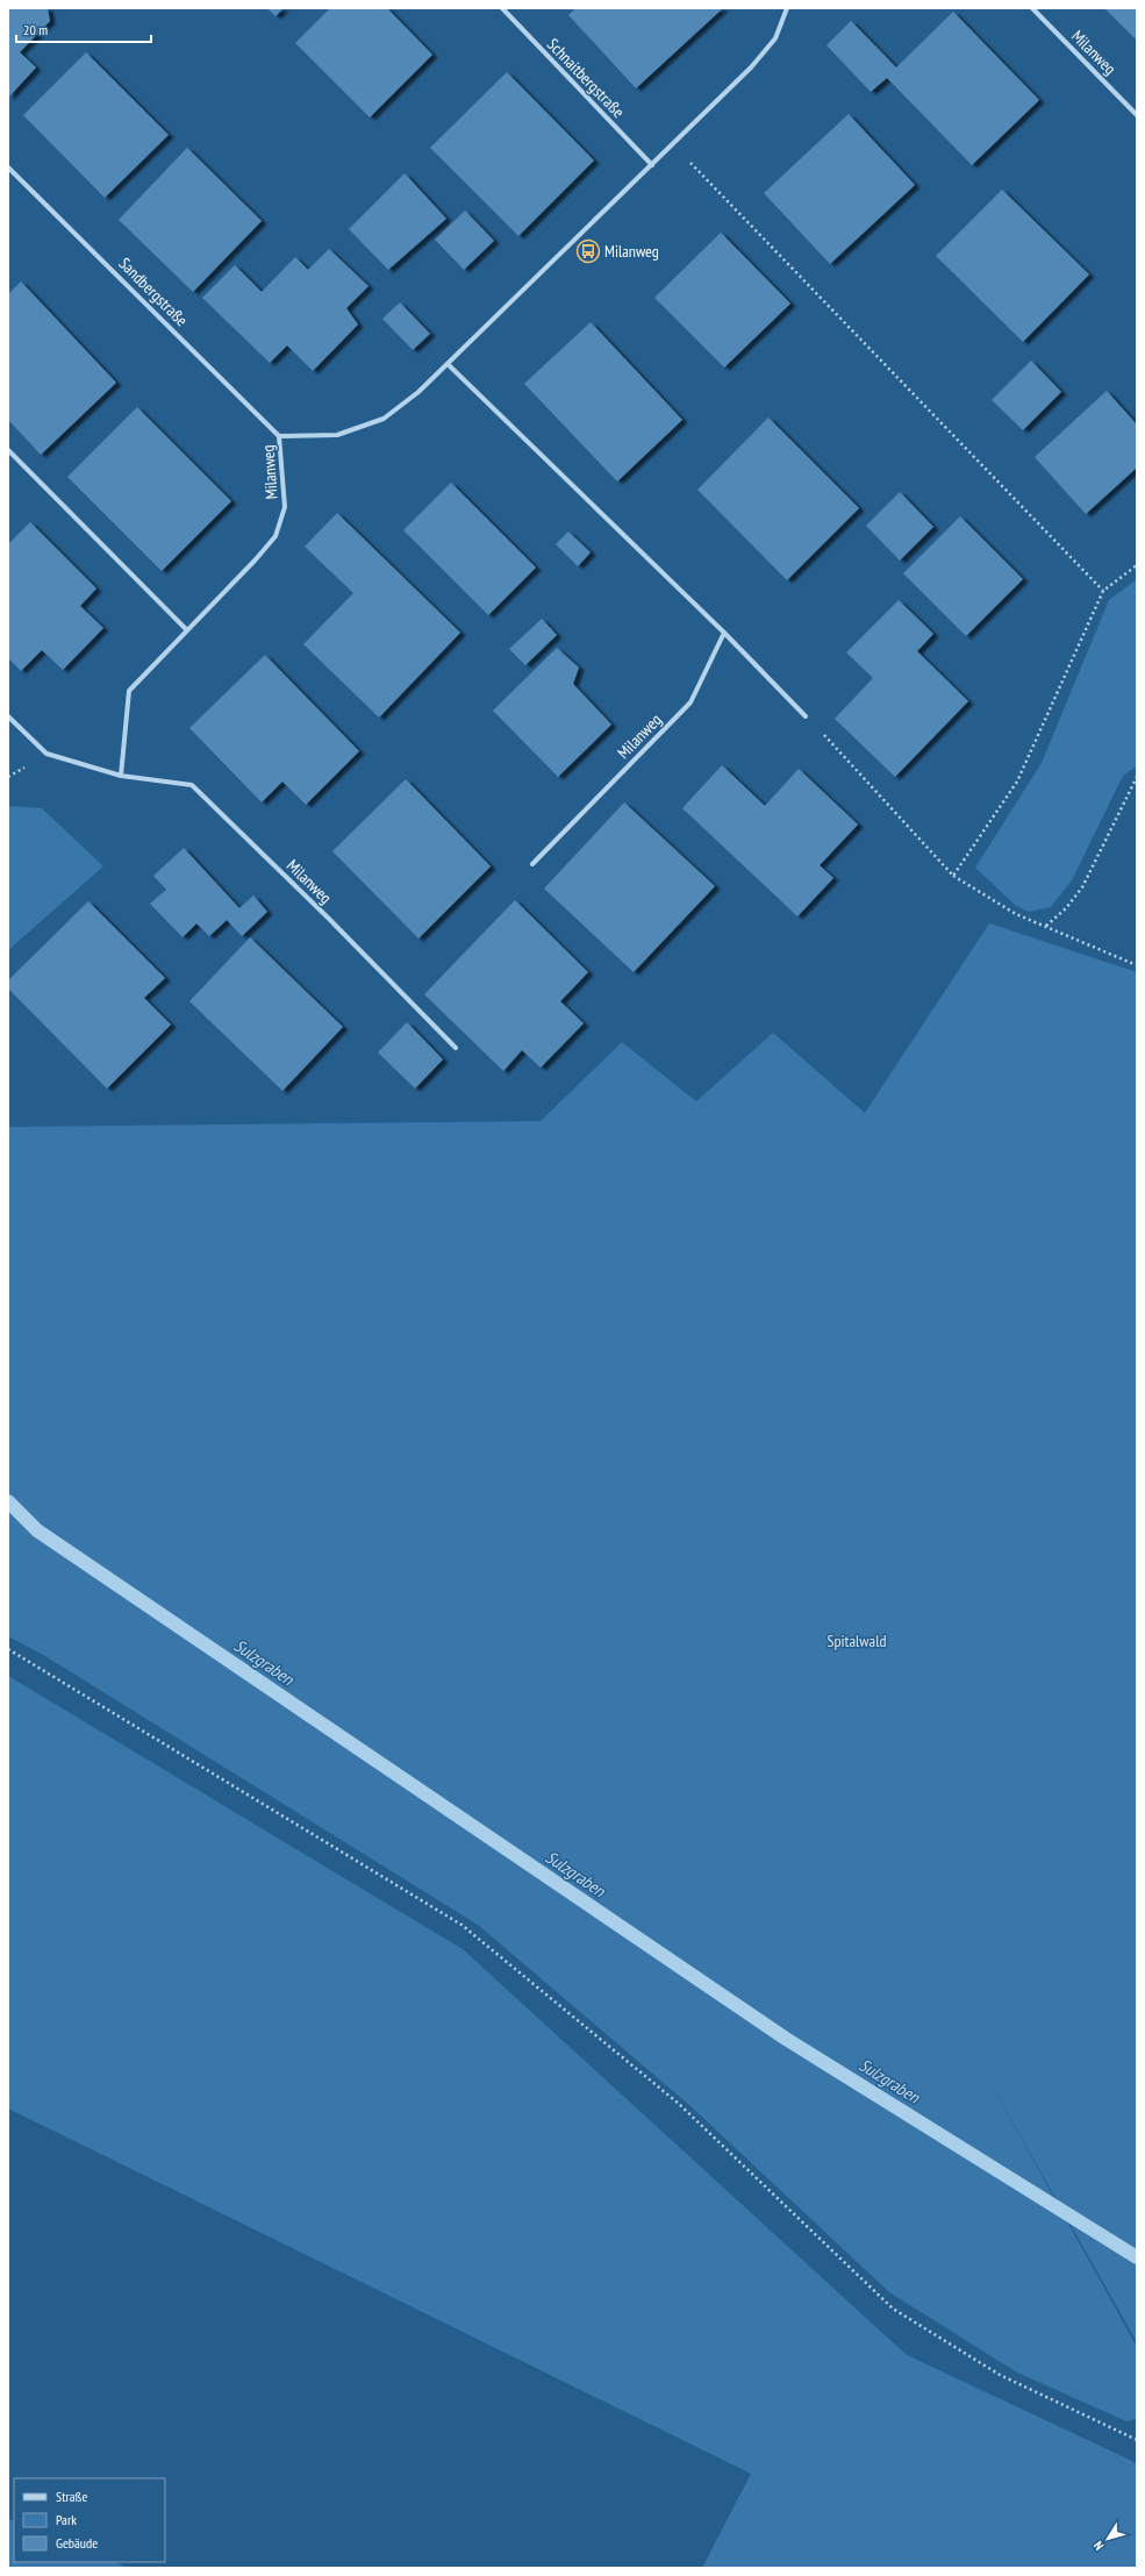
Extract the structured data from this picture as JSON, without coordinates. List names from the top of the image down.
{
  "streets": {
    "street": ["Milanweg", "Schnaitbergstraße", "Sandbergstraße"]
  },
  "crossings": [
    ["Milanweg", "Schnaitbergstraße"],
    ["Milanweg", "Sandbergstraße"]
  ],
  "water": ["Sulzgraben"],
  "parks": ["Spitalwald"],
  "places": {
    "bus stop": ["Milanweg"]
  },
  "legend": ["Straße", "Park", "Gebäude"],
  "scale_bar": "20 m",
  "north": "bottom left"
}
